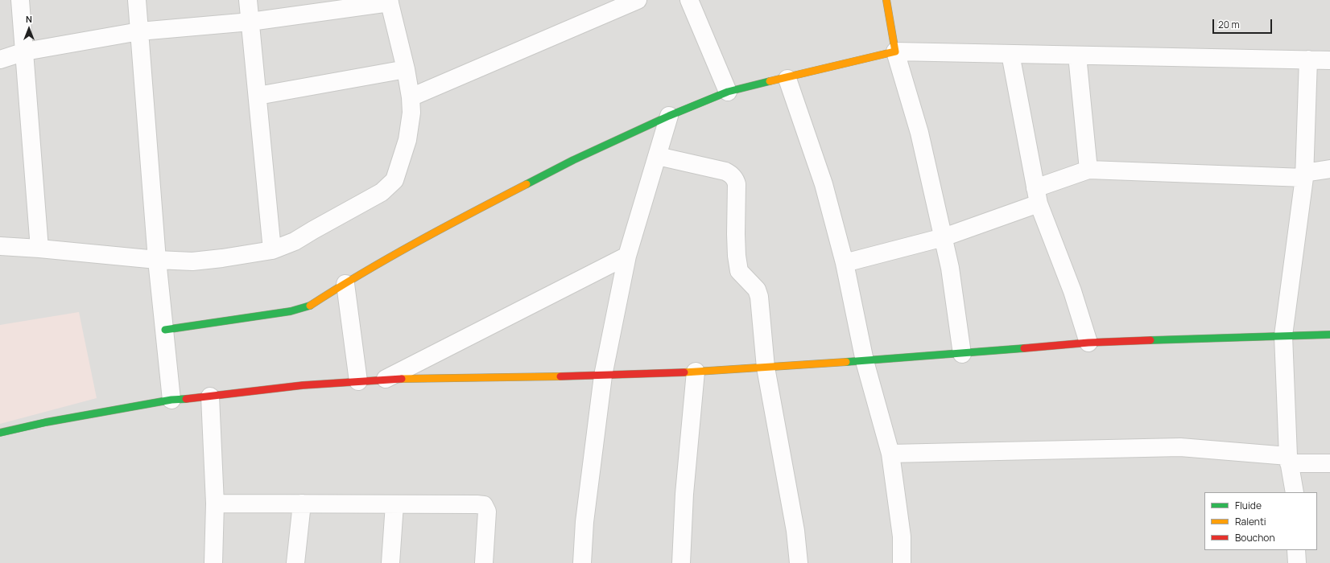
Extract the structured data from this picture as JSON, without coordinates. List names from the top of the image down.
{
  "legend": ["Fluide", "Ralenti", "Bouchon"],
  "scale_bar": "20 m",
  "north": "top"
}
